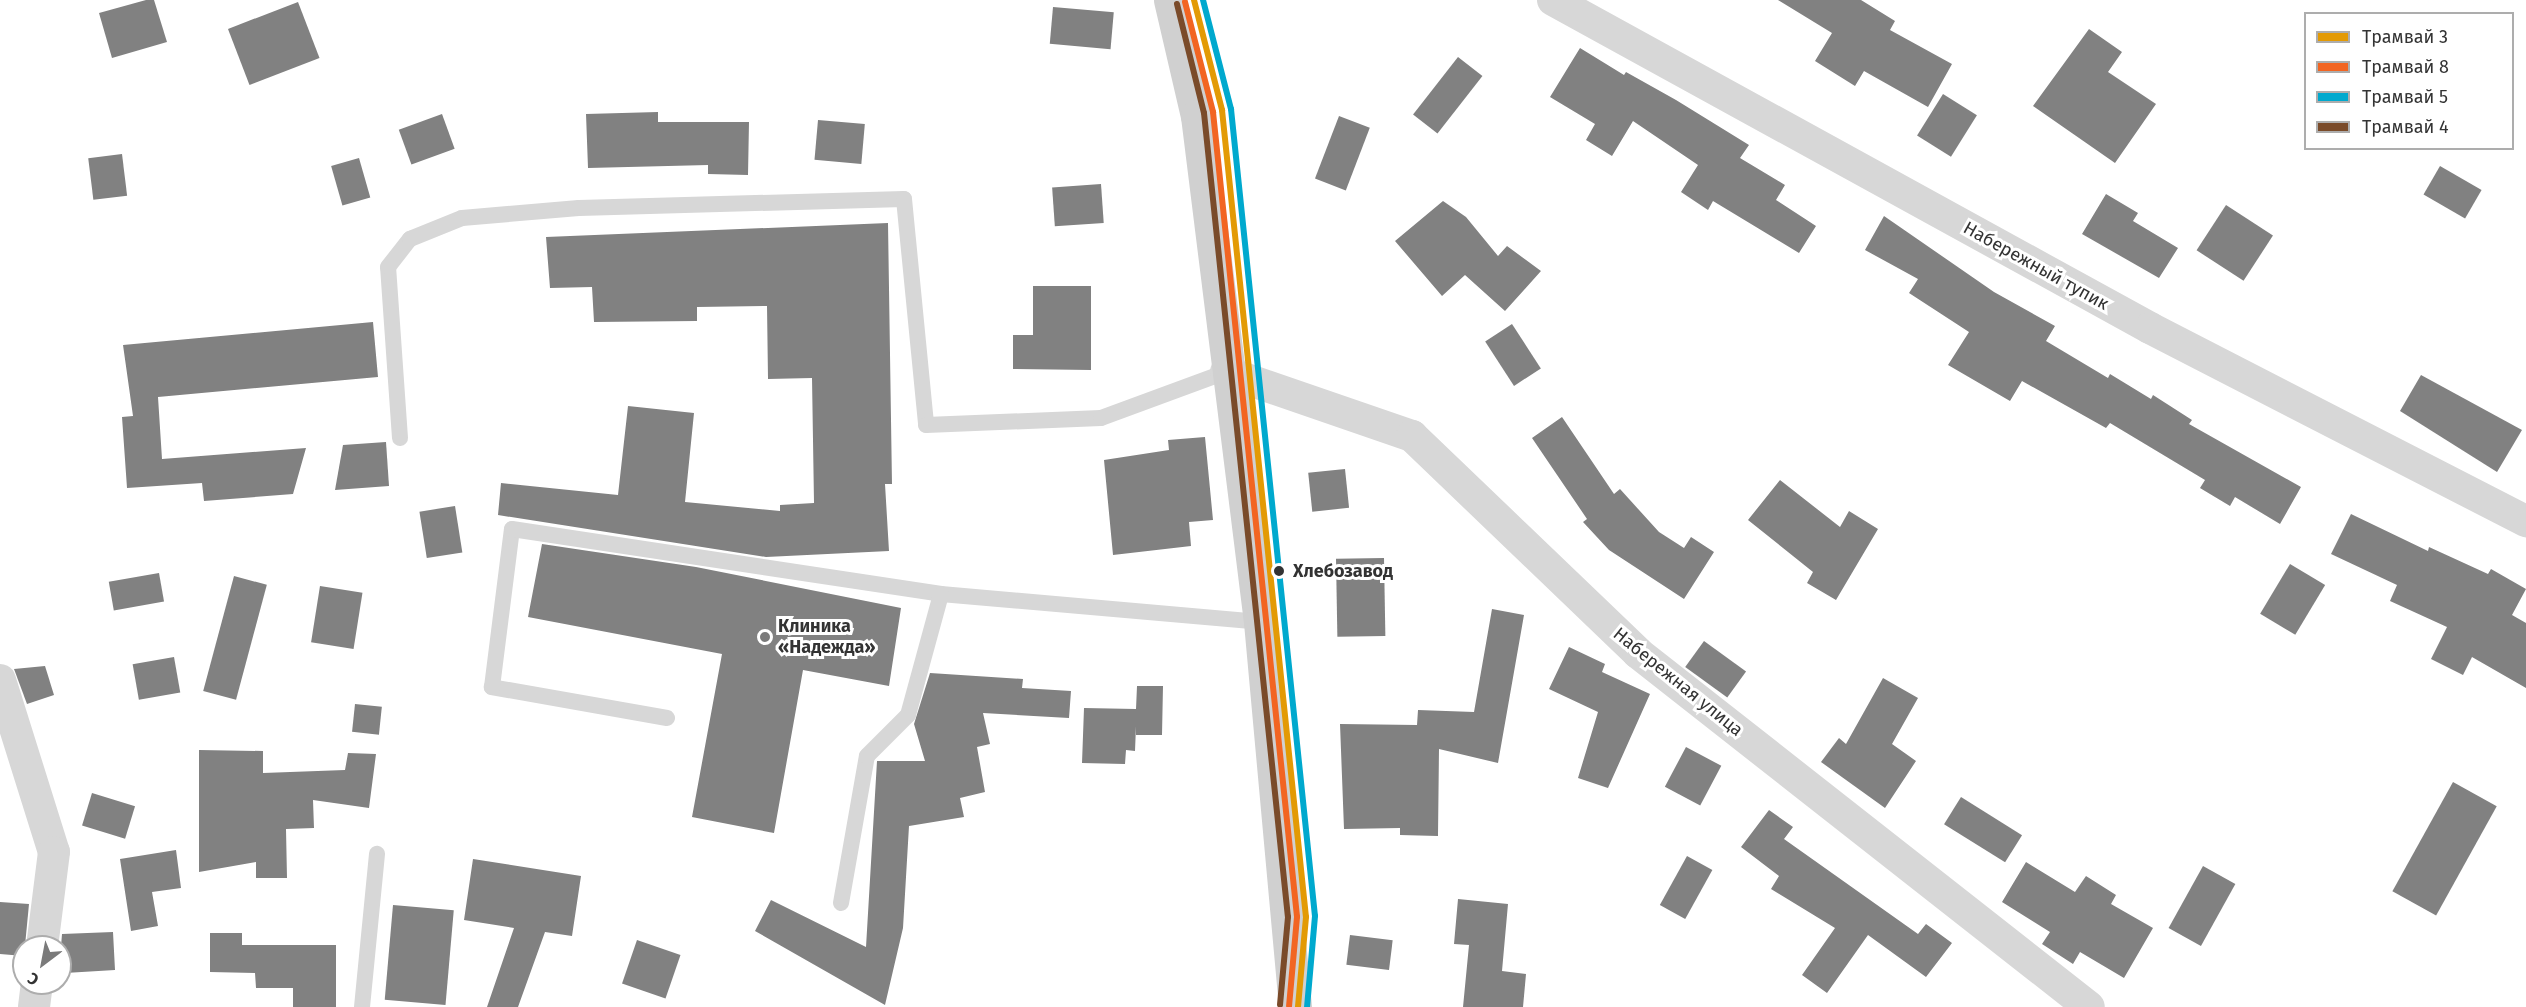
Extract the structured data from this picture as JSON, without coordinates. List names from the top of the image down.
{
  "streets": {
    "street": ["Набережный тупик", "Набережная улица"]
  },
  "places": ["Хлебозавод", "Клиника «Надежда»"],
  "lines": [
    "tram line 3",
    "tram line 5",
    "tram line 8",
    "tram line 4"
  ],
  "legend": [
    "Трамвай 3",
    "Трамвай 8",
    "Трамвай 5",
    "Трамвай 4"
  ],
  "north": "bottom left"
}
